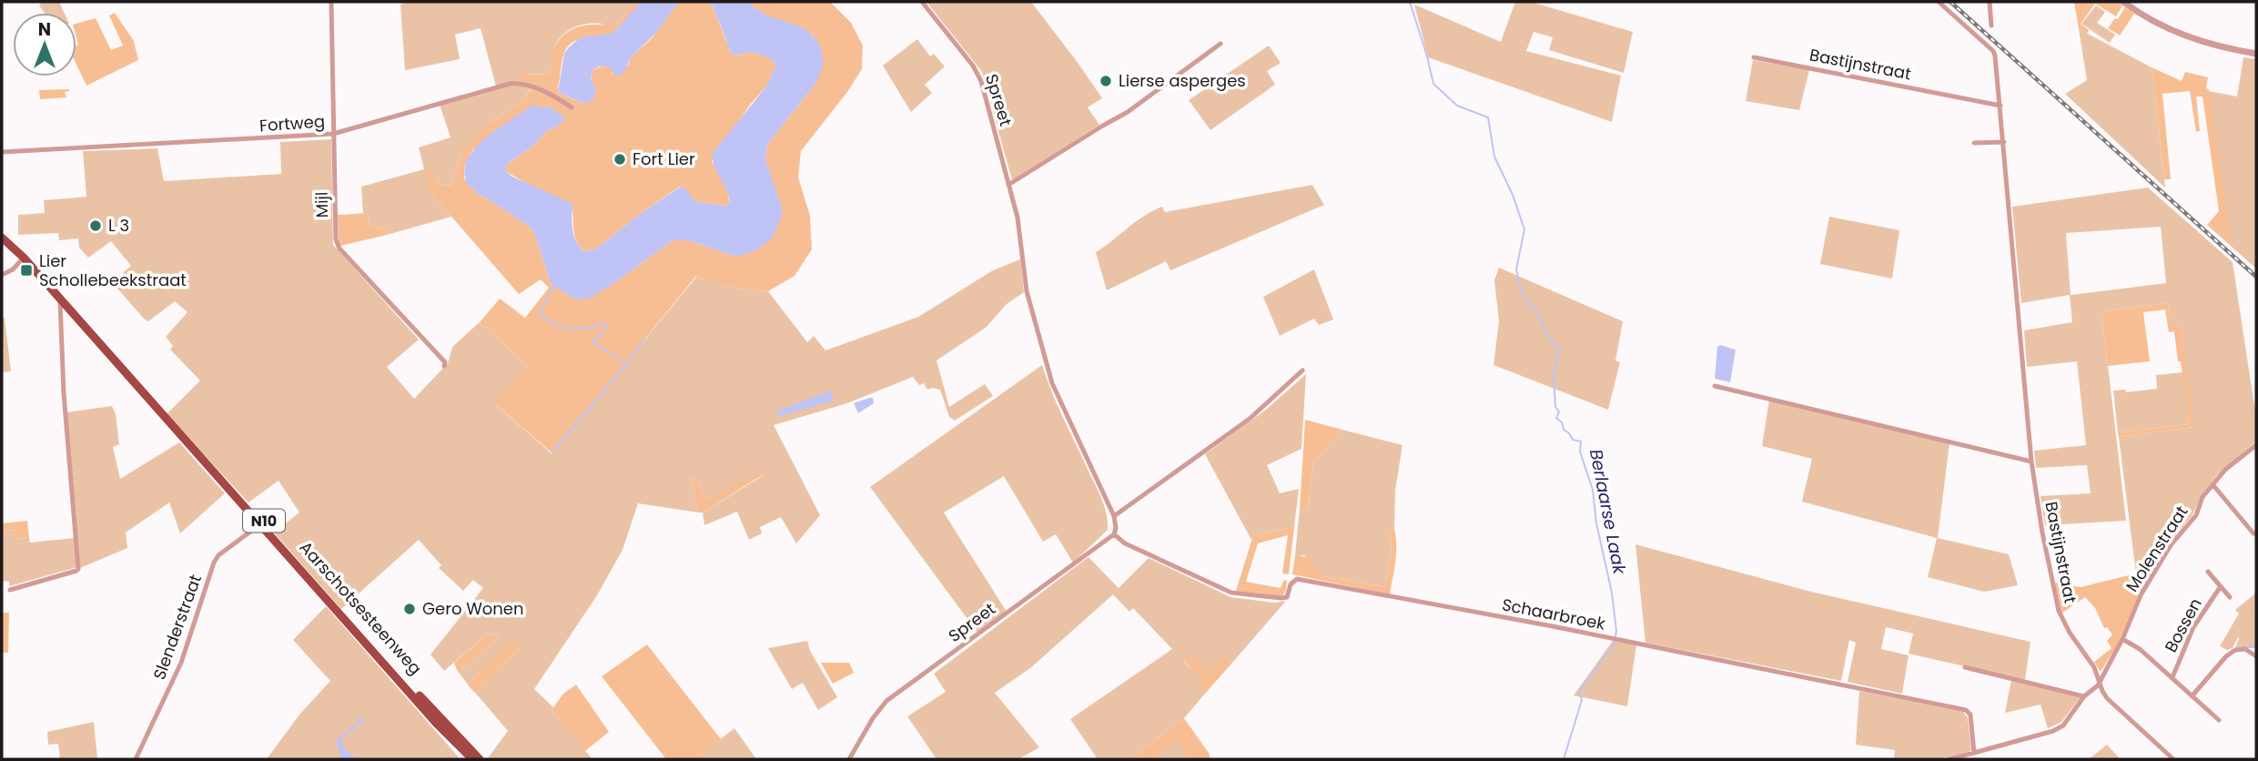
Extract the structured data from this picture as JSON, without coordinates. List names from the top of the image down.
{
  "streets": {
    "main road": ["N10", "Aarschotsesteenweg"],
    "street": [
      "Bastijnstraat",
      "Spreet",
      "Fortweg",
      "Mijl",
      "Molenstraat",
      "Schaarbroek",
      "Bossen",
      "Slenderstraat"
    ]
  },
  "crossings": [
    ["Bastijnstraat", "Molenstraat"],
    ["Spreet", "Schaarbroek"],
    ["Fortweg", "Mijl"],
    ["Aarschotsesteenweg", "Slenderstraat"]
  ],
  "water": ["Berlaarse Laak"],
  "places": {
    "other": [
      "Lierse asperges",
      "Fort Lier",
      "L 3",
      "Gero Wonen"
    ],
    "transit": ["Lier Schollebeekstraat"]
  },
  "north": "top"
}
